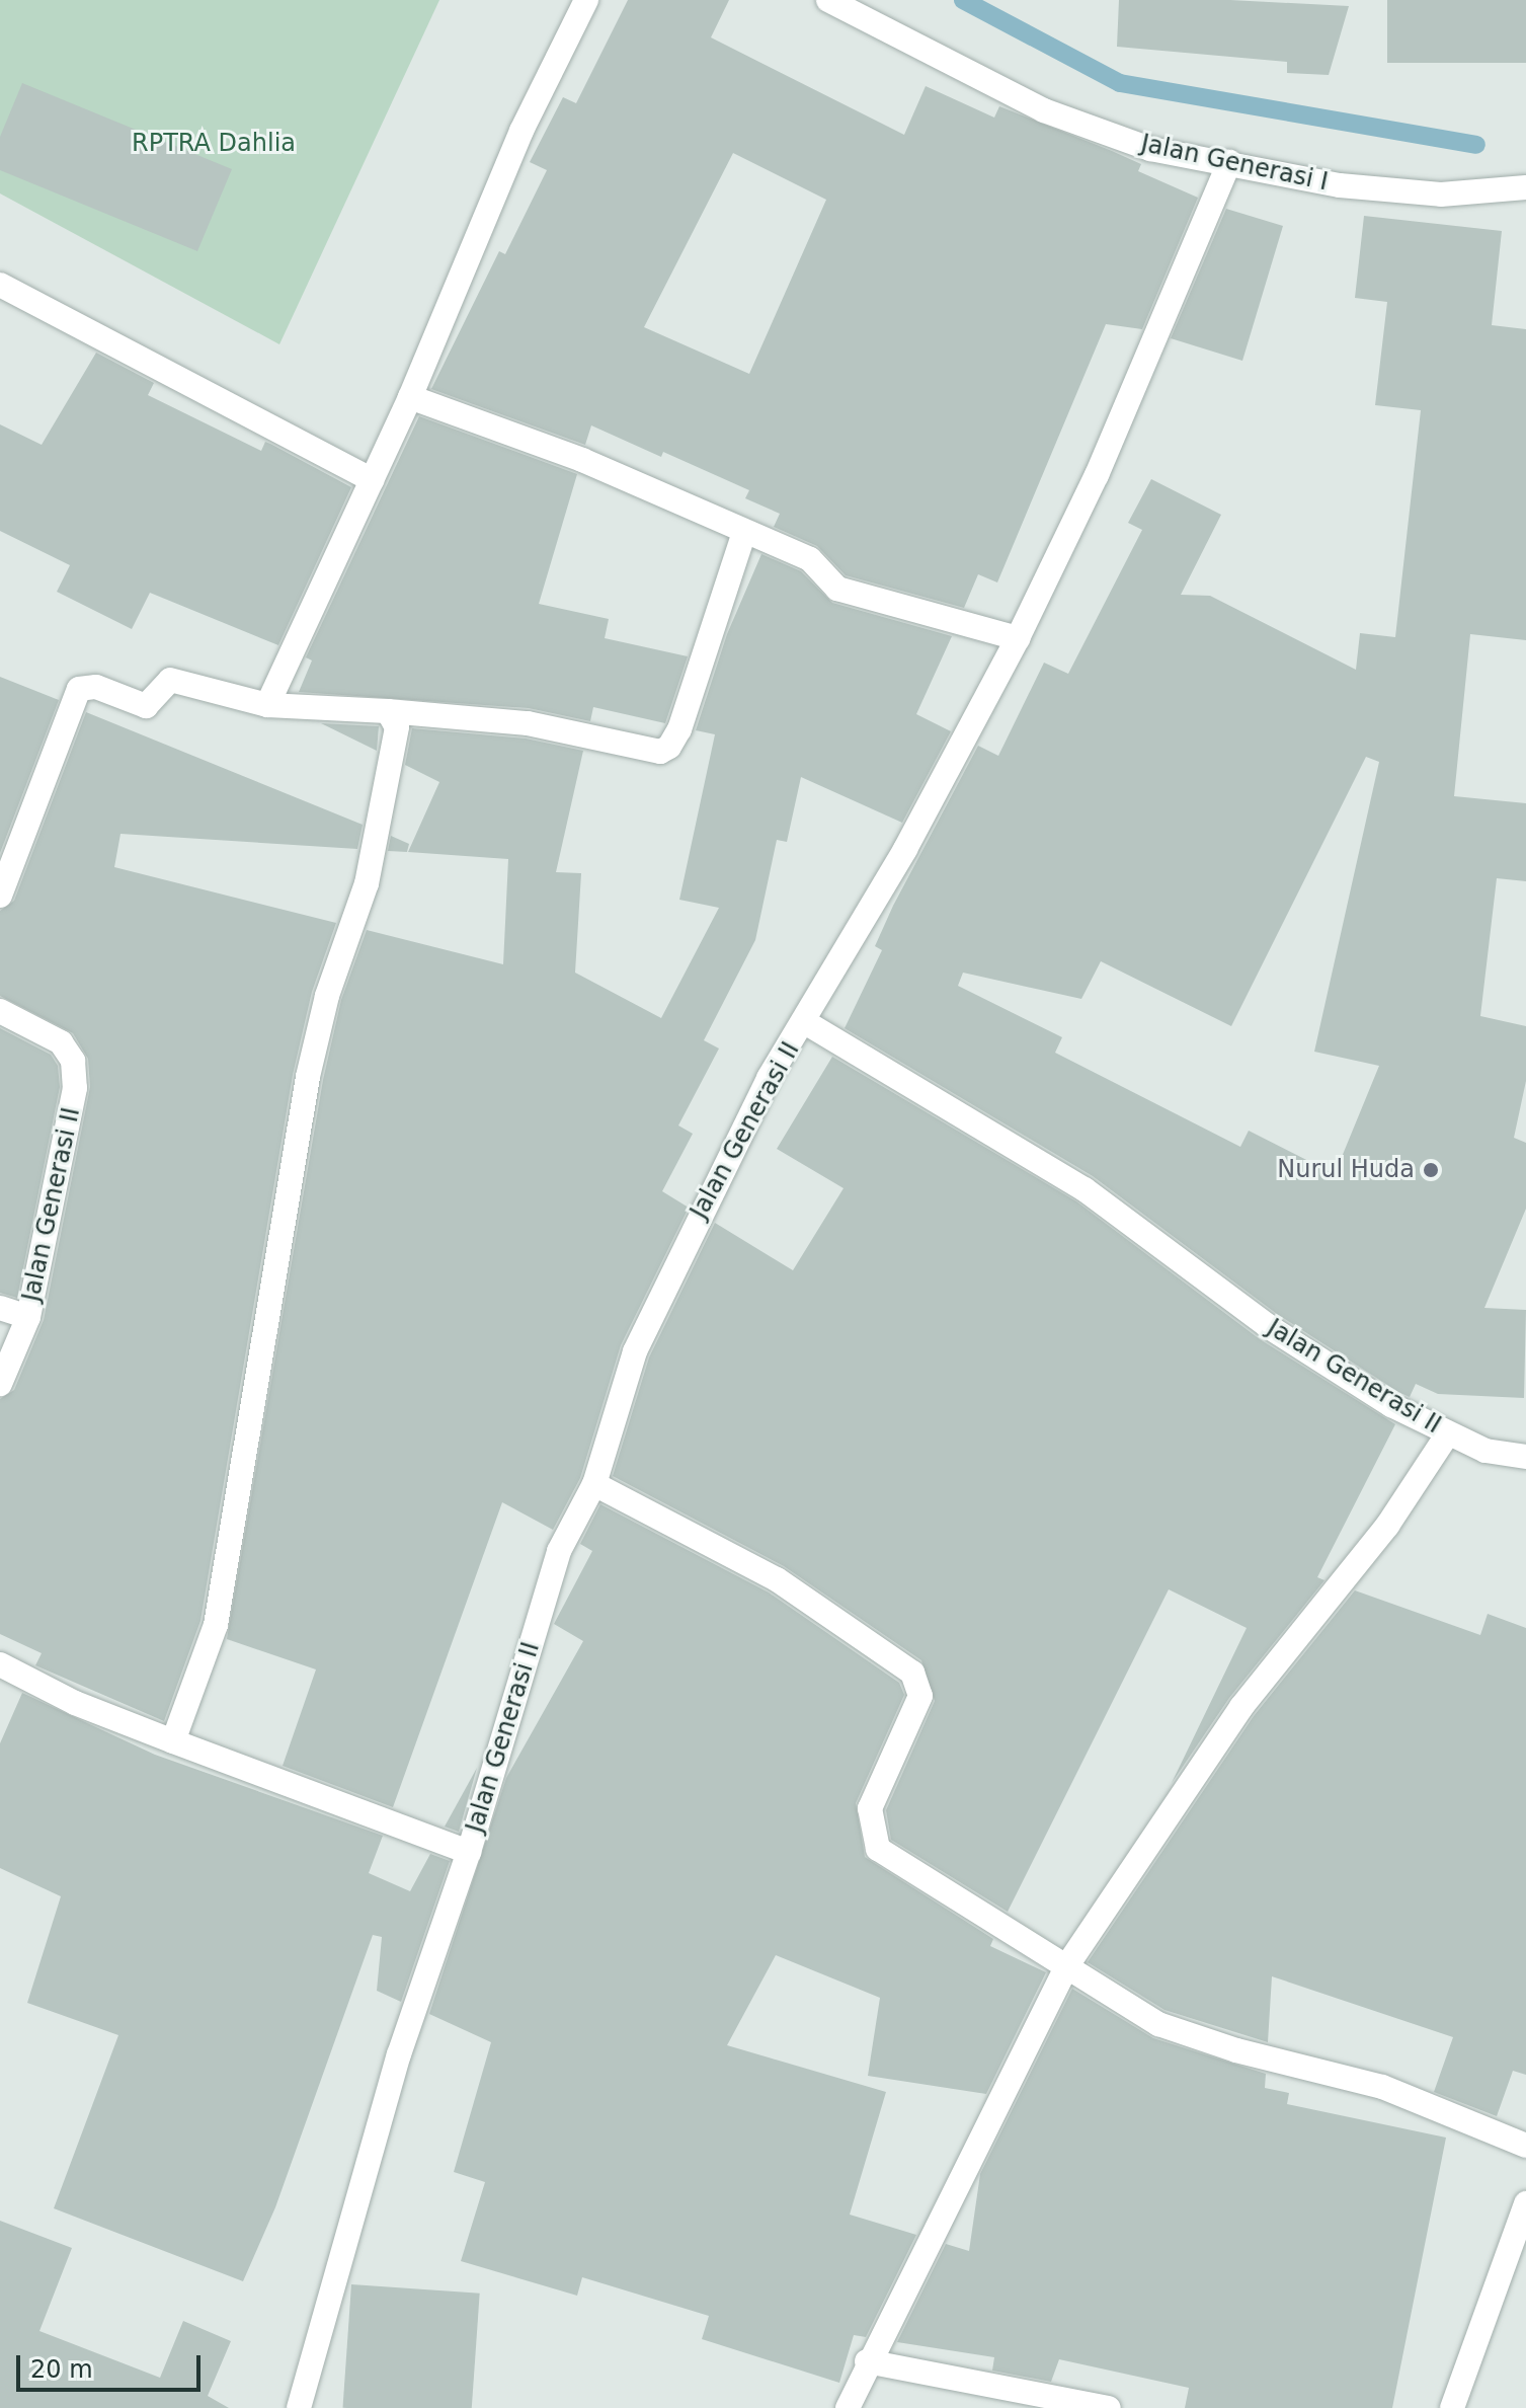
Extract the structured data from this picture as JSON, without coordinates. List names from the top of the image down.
{
  "streets": {
    "street": ["Jalan Generasi I", "Jalan Generasi II"]
  },
  "parks": ["RPTRA Dahlia"],
  "places": ["Nurul Huda"],
  "scale_bar": "20 m"
}
